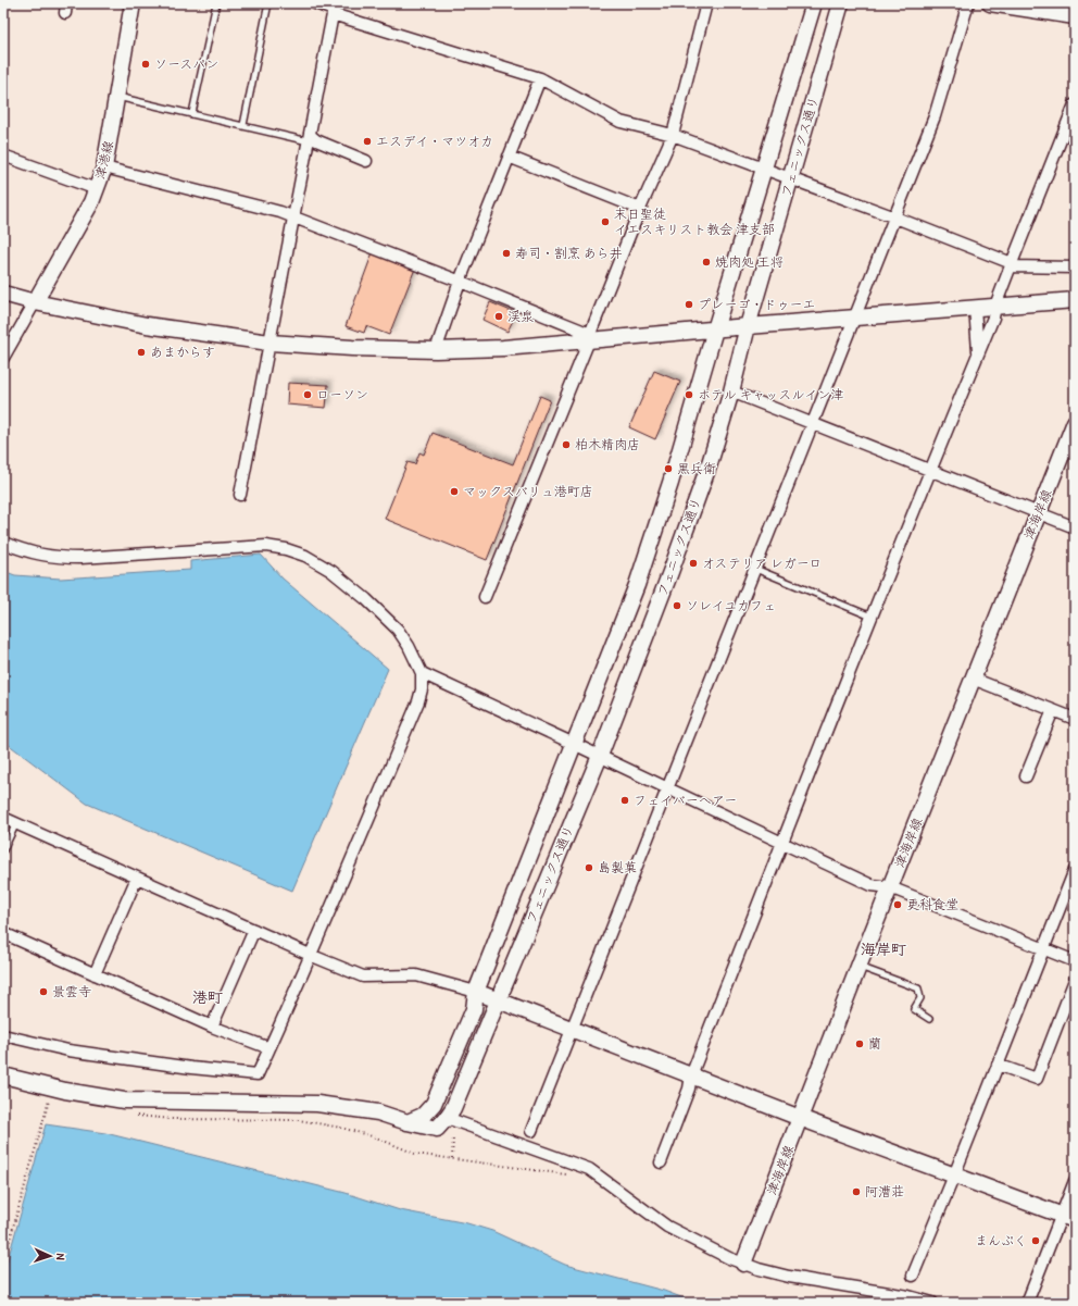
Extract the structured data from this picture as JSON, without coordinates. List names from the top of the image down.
{
  "streets": {
    "street": ["フェニックス通り", "津港線", "津海岸線"]
  },
  "districts": ["海岸町", "港町"],
  "places": [
    "ソースパン",
    "エスデイ・マツオカ",
    "末日聖徒 イエスキリスト教会 津支部",
    "寿司・割烹 あら井",
    "焼肉処 王将",
    "プレーゴ・ドゥーエ",
    "渓泉",
    "あまからす",
    "ローソン",
    "ホテル キャッスルイン津",
    "柏木精肉店",
    "黒兵衛",
    "マックスバリュ港町店",
    "オステリア レガーロ",
    "ソレイユカフェ",
    "フェイバーヘアー",
    "島製菓",
    "更科食堂",
    "景雲寺",
    "蘭",
    "阿漕荘",
    "まんぷく"
  ],
  "north": "right"
}
